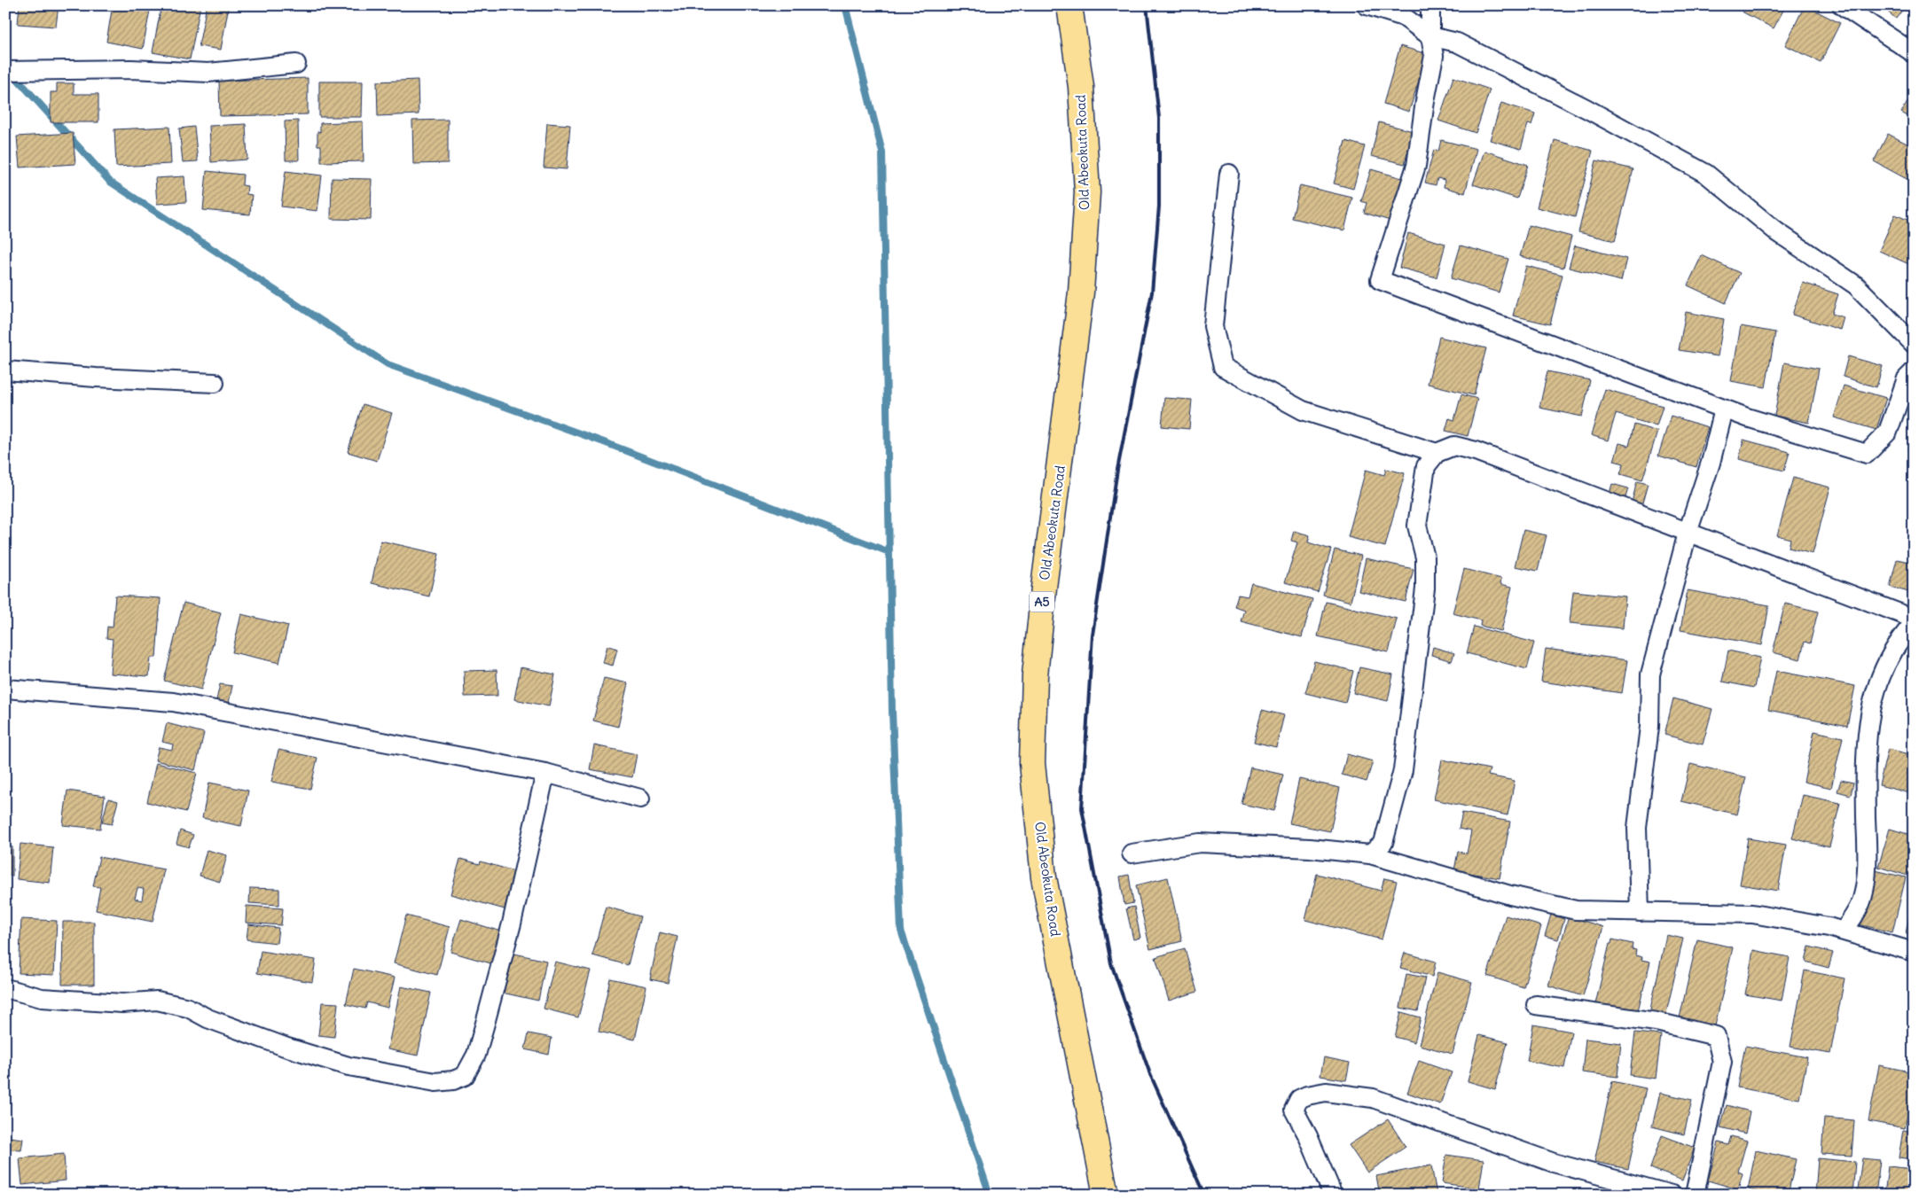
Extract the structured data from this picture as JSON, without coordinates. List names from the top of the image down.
{
  "streets": {
    "highway": ["Old Abeokuta Road", "A5"]
  }
}
